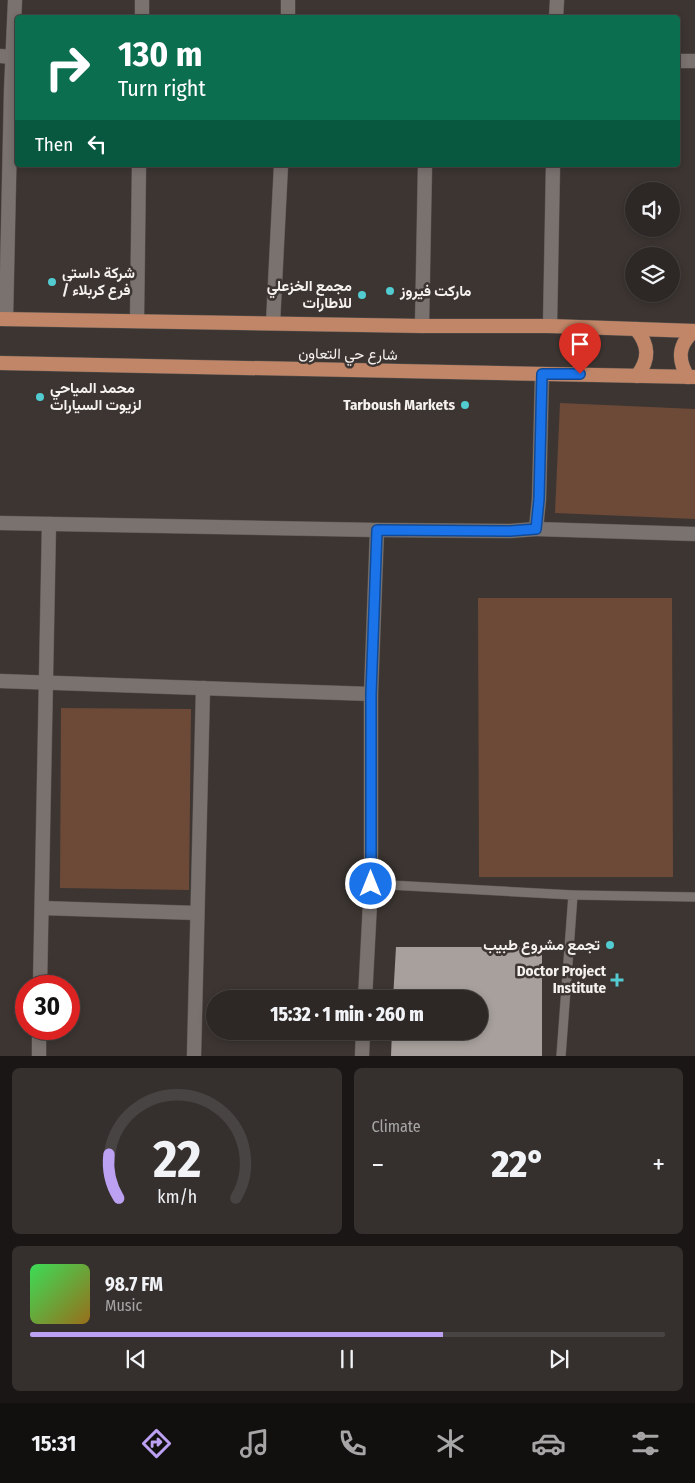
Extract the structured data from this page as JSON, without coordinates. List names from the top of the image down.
{
  "streets": {
    "main road": ["شارع حي التعاون"]
  },
  "places": {
    "other": [
      "شركة داستي / فرع كربلاء",
      "ماركت فيروز",
      "مجمع الخزعلي للاطارات",
      "محمد المياحي لزيوت السيارات",
      "Tarboush Markets",
      "تجمع مشروع طبيب"
    ],
    "health": ["Doctor Project Institute"]
  },
  "page": {
    "turn": ["130 m", "Turn right"],
    "then": "Then",
    "limit": "30",
    "trip": "15:32 · 1 min · 260 m",
    "tile": "Climate",
    "heat": ["−", "22°", "+"],
    "song": ["98.7 FM", "Music"],
    "tabs": "15:31",
    "gauge": ["22", "km/h"]
  }
}
